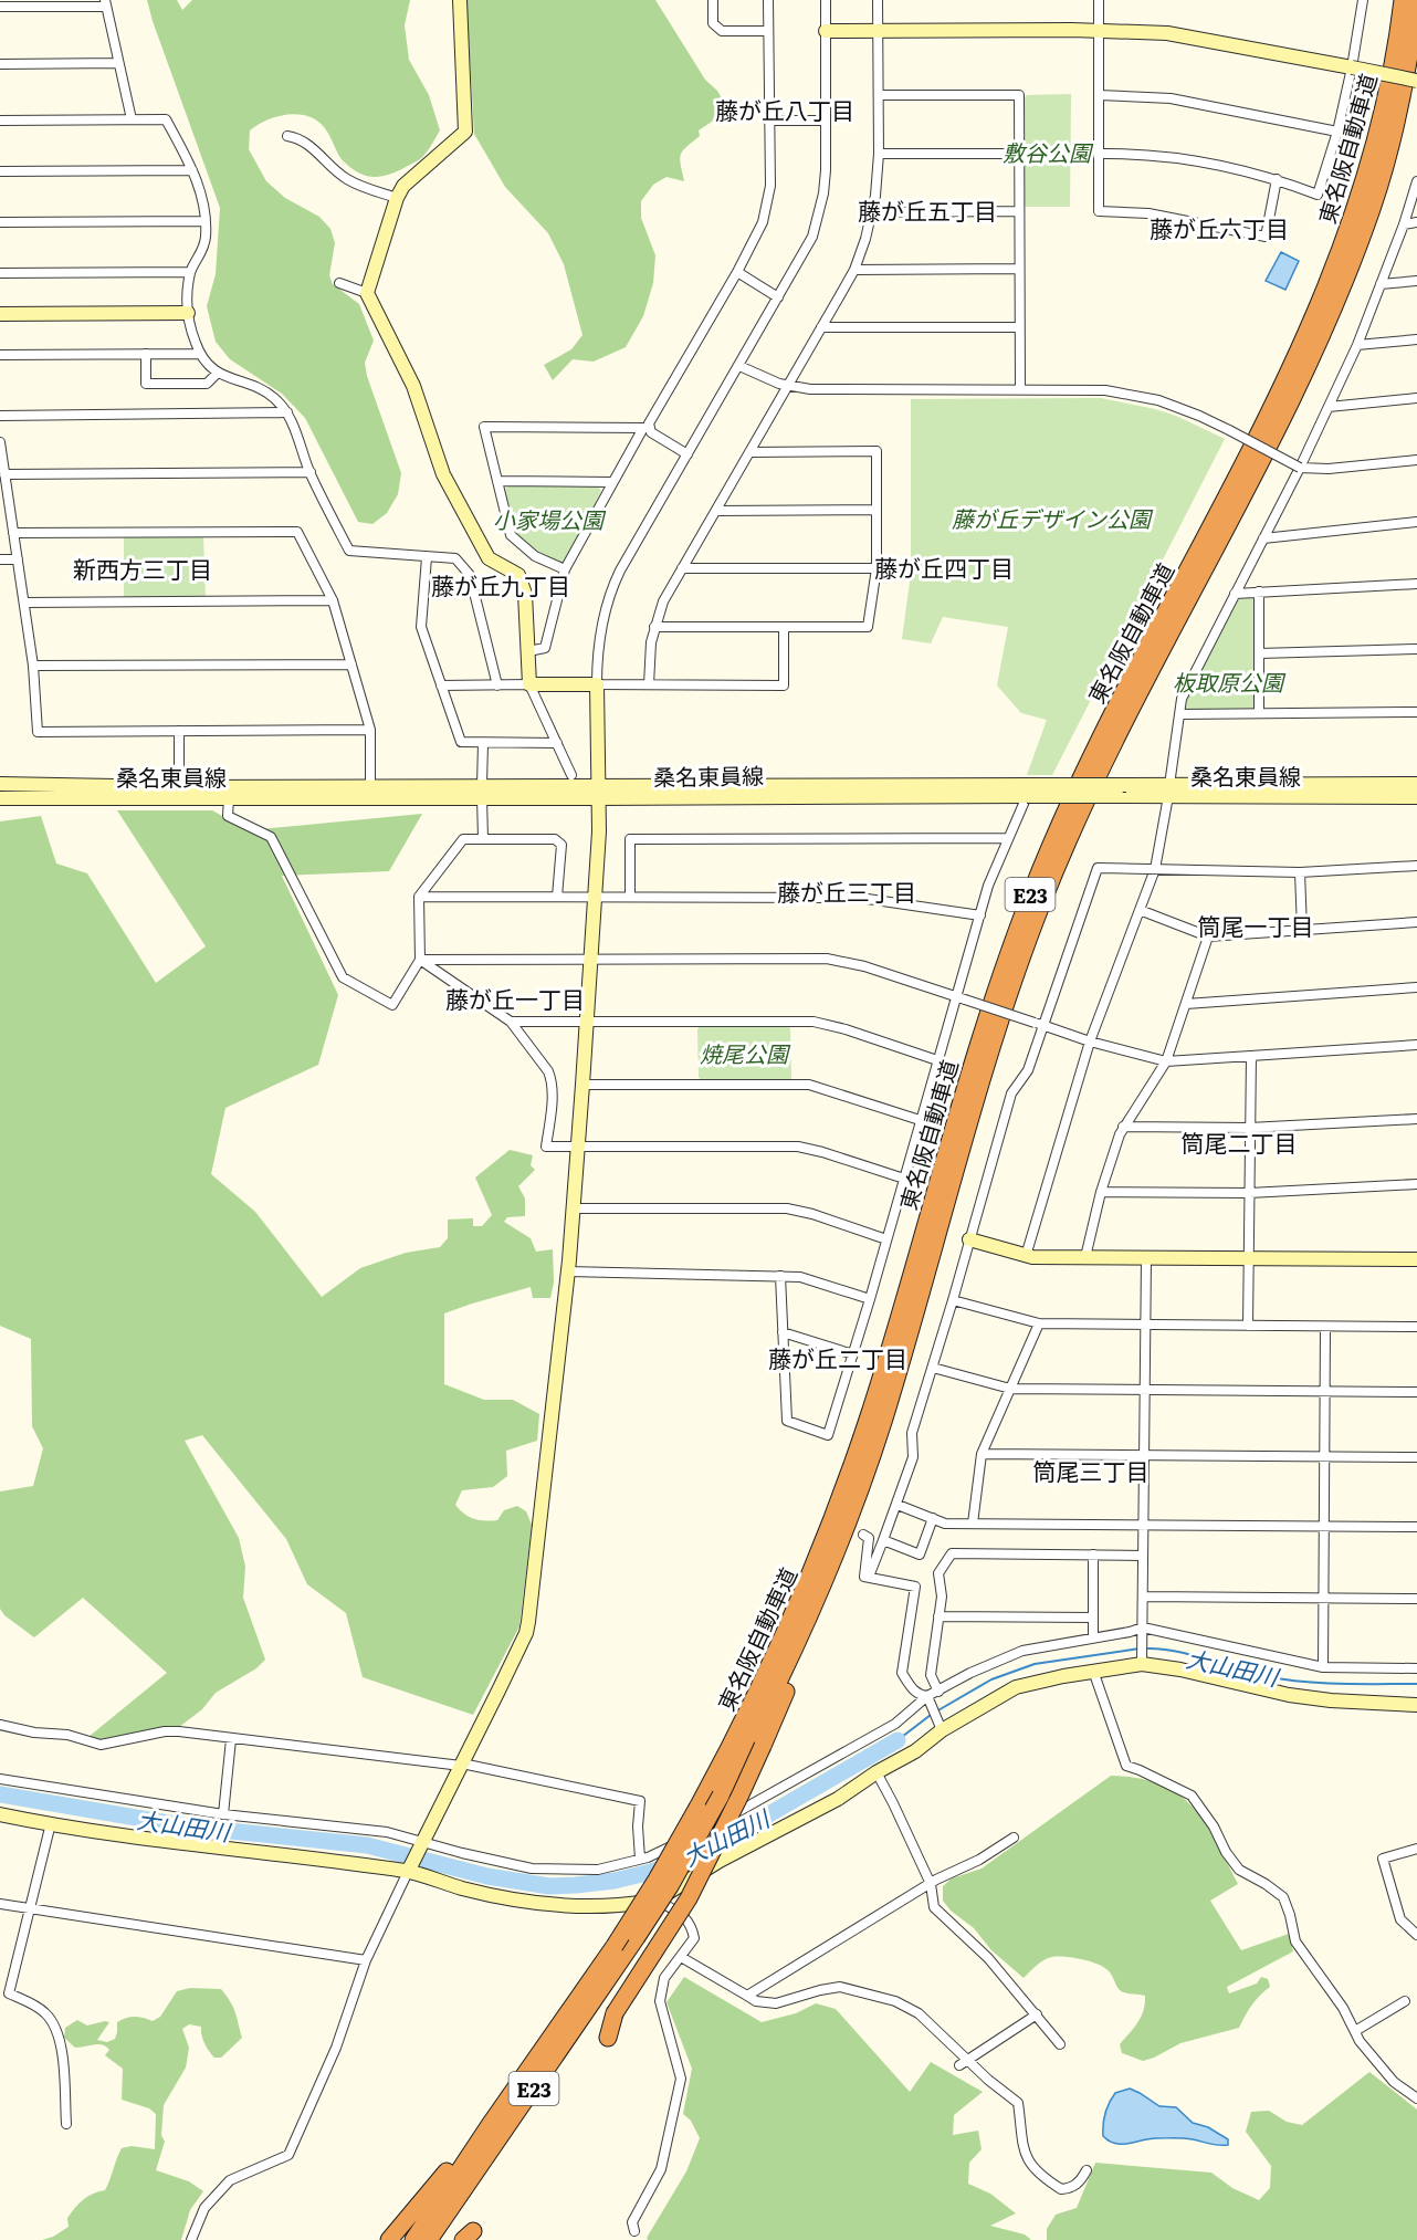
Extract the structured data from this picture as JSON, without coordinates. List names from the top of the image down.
{
  "streets": {
    "highway": ["東名阪自動車道", "E23"],
    "street": ["桑名東員線"]
  },
  "districts": [
    "藤が丘八丁目",
    "藤が丘五丁目",
    "藤が丘六丁目",
    "藤が丘四丁目",
    "新西方三丁目",
    "藤が丘九丁目",
    "藤が丘三丁目",
    "筒尾一丁目",
    "藤が丘一丁目",
    "筒尾二丁目",
    "藤が丘二丁目",
    "筒尾三丁目"
  ],
  "water": ["大山田川"],
  "parks": [
    "敷谷公園",
    "藤が丘デザイン公園",
    "小家場公園",
    "板取原公園",
    "焼尾公園"
  ]
}
